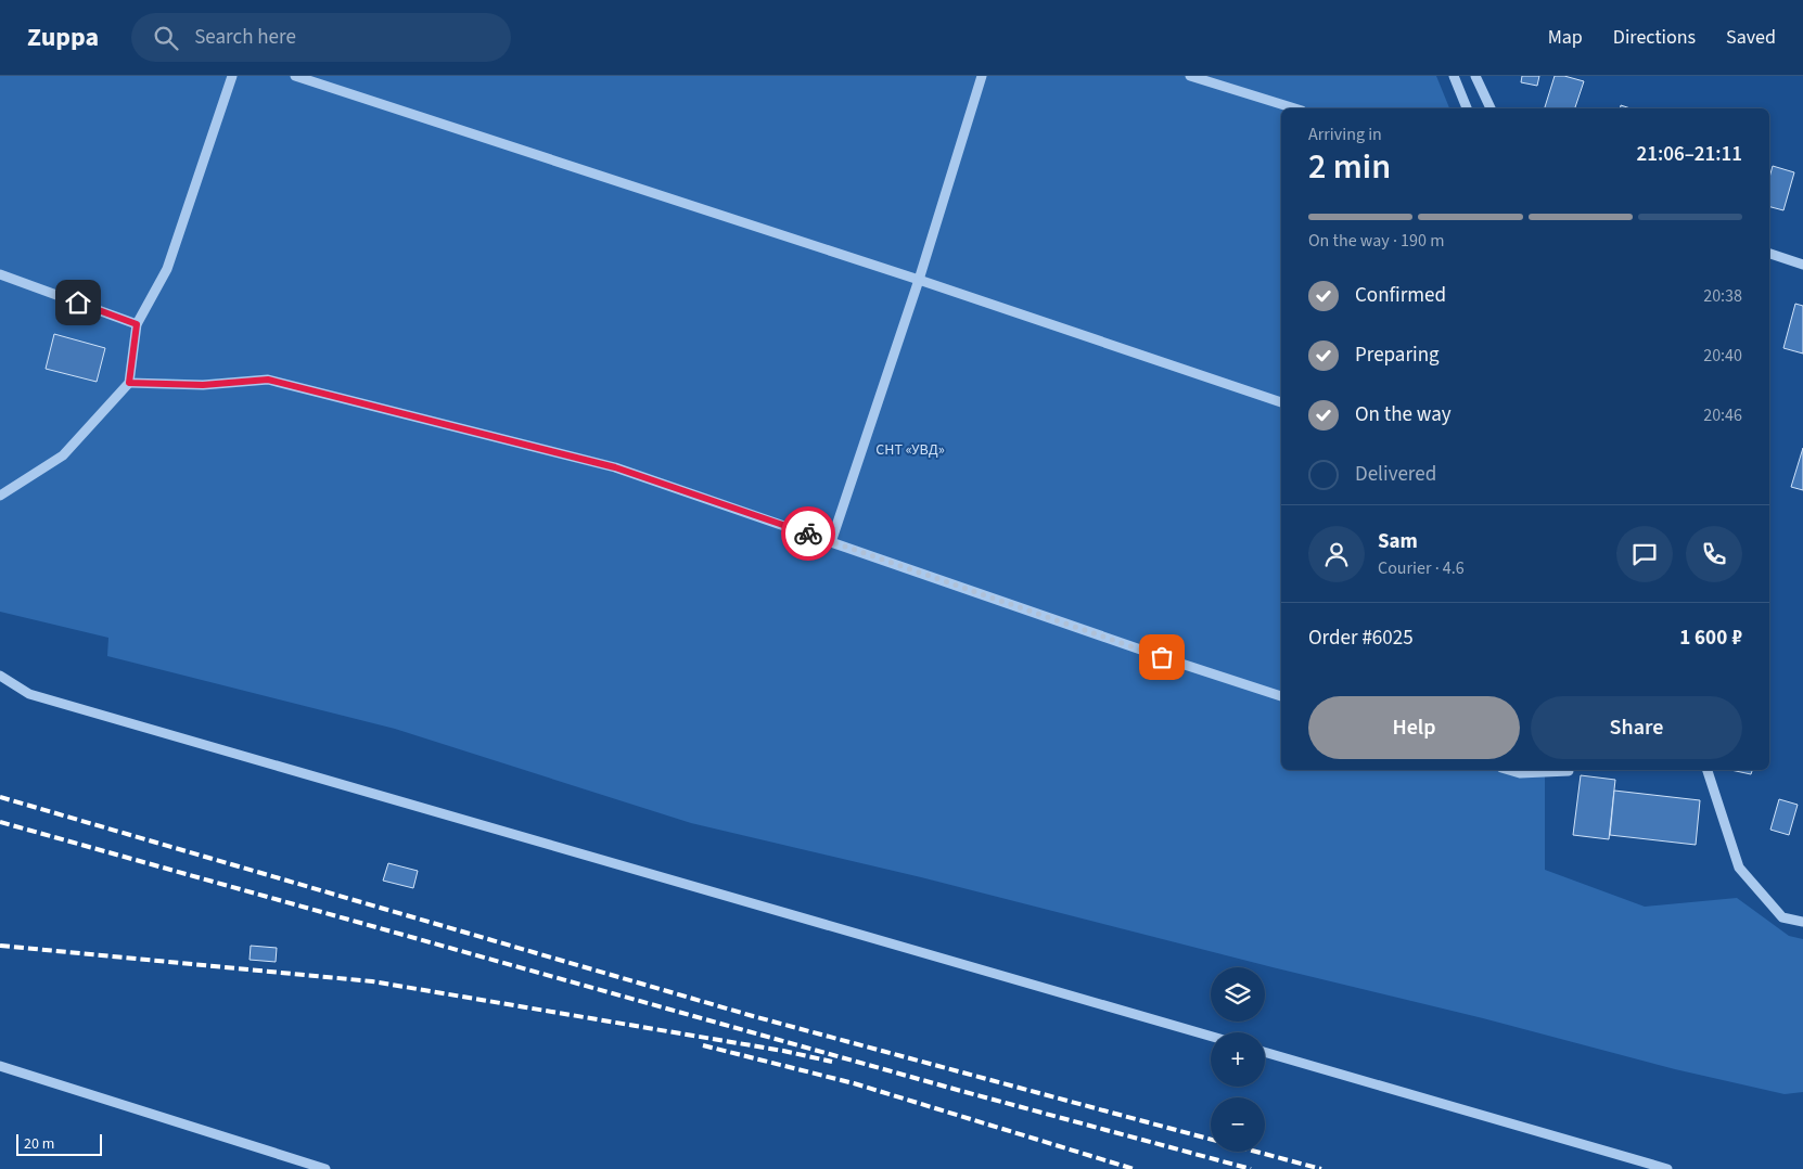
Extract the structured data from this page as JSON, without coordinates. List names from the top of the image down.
{
  "parks": ["СНТ «УВД»"],
  "scale_bar": "20 m",
  "page": {
    "header": "Zuppa",
    "search": "Search here",
    "nav": ["Map", "Directions", "Saved"],
    "heading": ["2 min", "Arriving in", "21:06–21:11"],
    "panel": [
      "Sam",
      "Courier · 4.6",
      "Order #6025",
      "1 600 ₽"
    ],
    "bar": "On the way · 190 m",
    "list": [
      ["Confirmed", "20:38"],
      ["Preparing", "20:40"],
      ["On the way", "20:46"],
      "Delivered"
    ],
    "buttons": ["Help", "Share"],
    "map_buttons": ["+", "−"],
    "scale": "20 m"
  }
}
